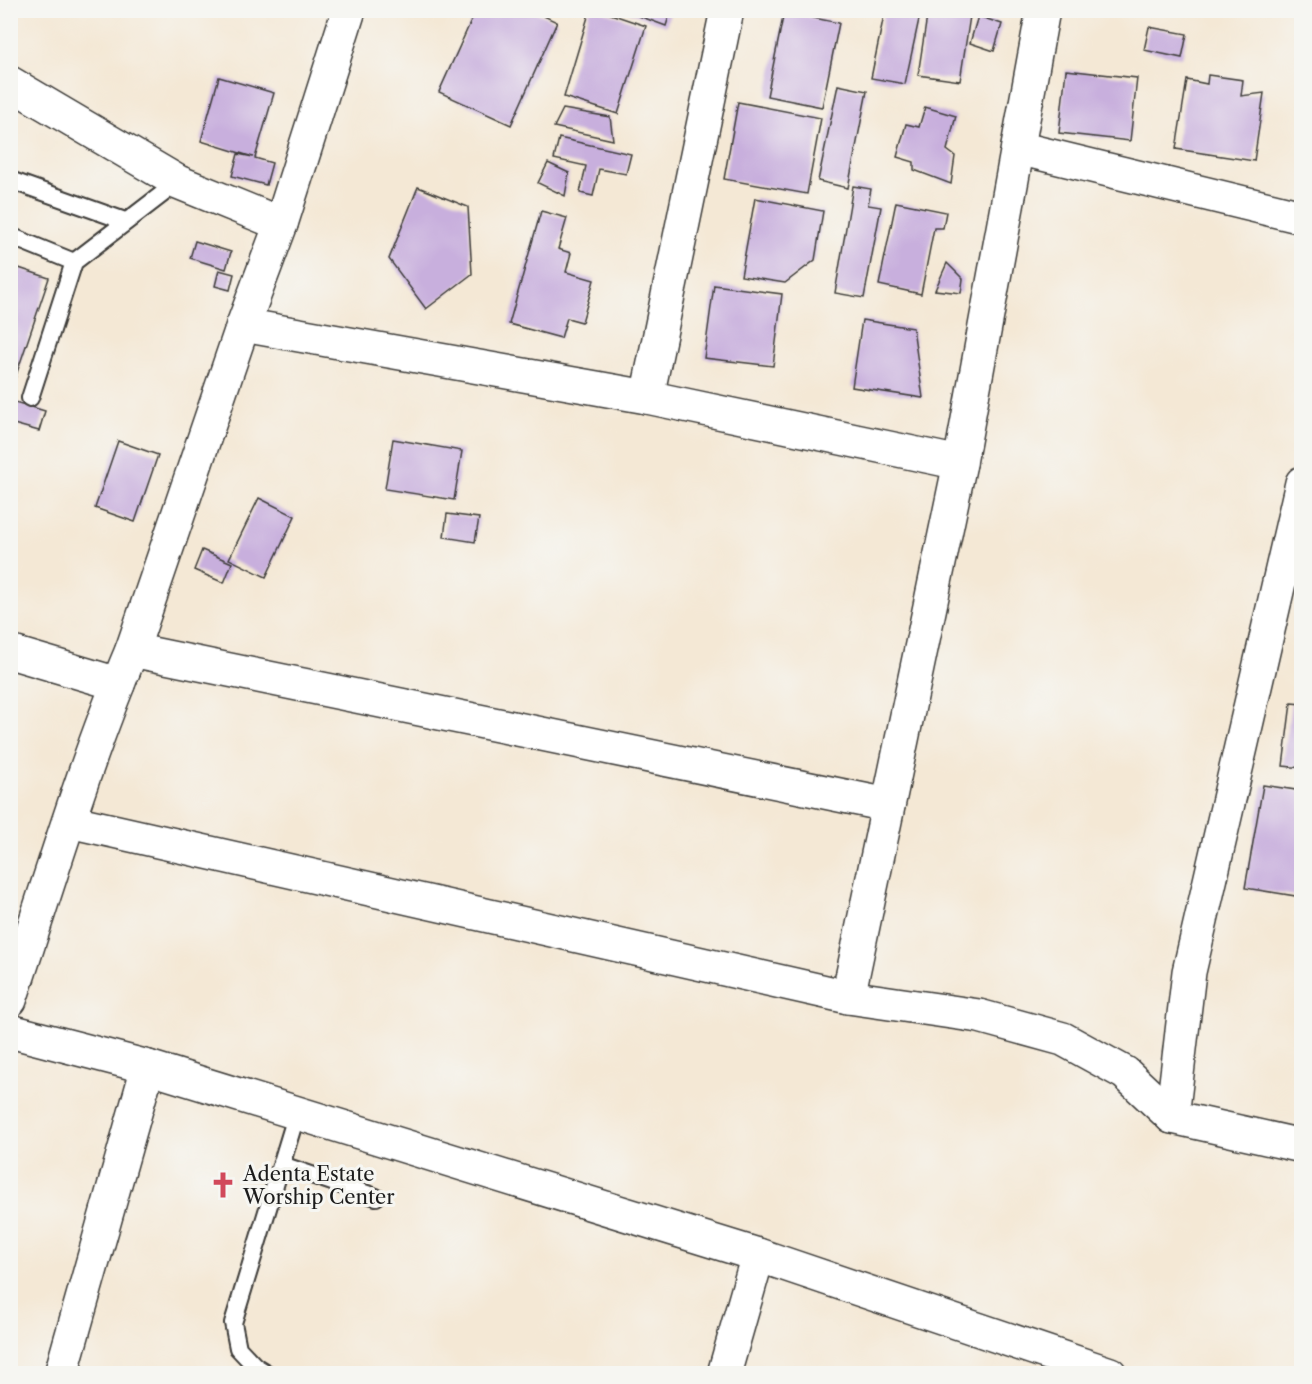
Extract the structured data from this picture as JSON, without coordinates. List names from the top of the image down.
{
  "places": {
    "church": ["Adenta Estate Worship Center"]
  }
}
